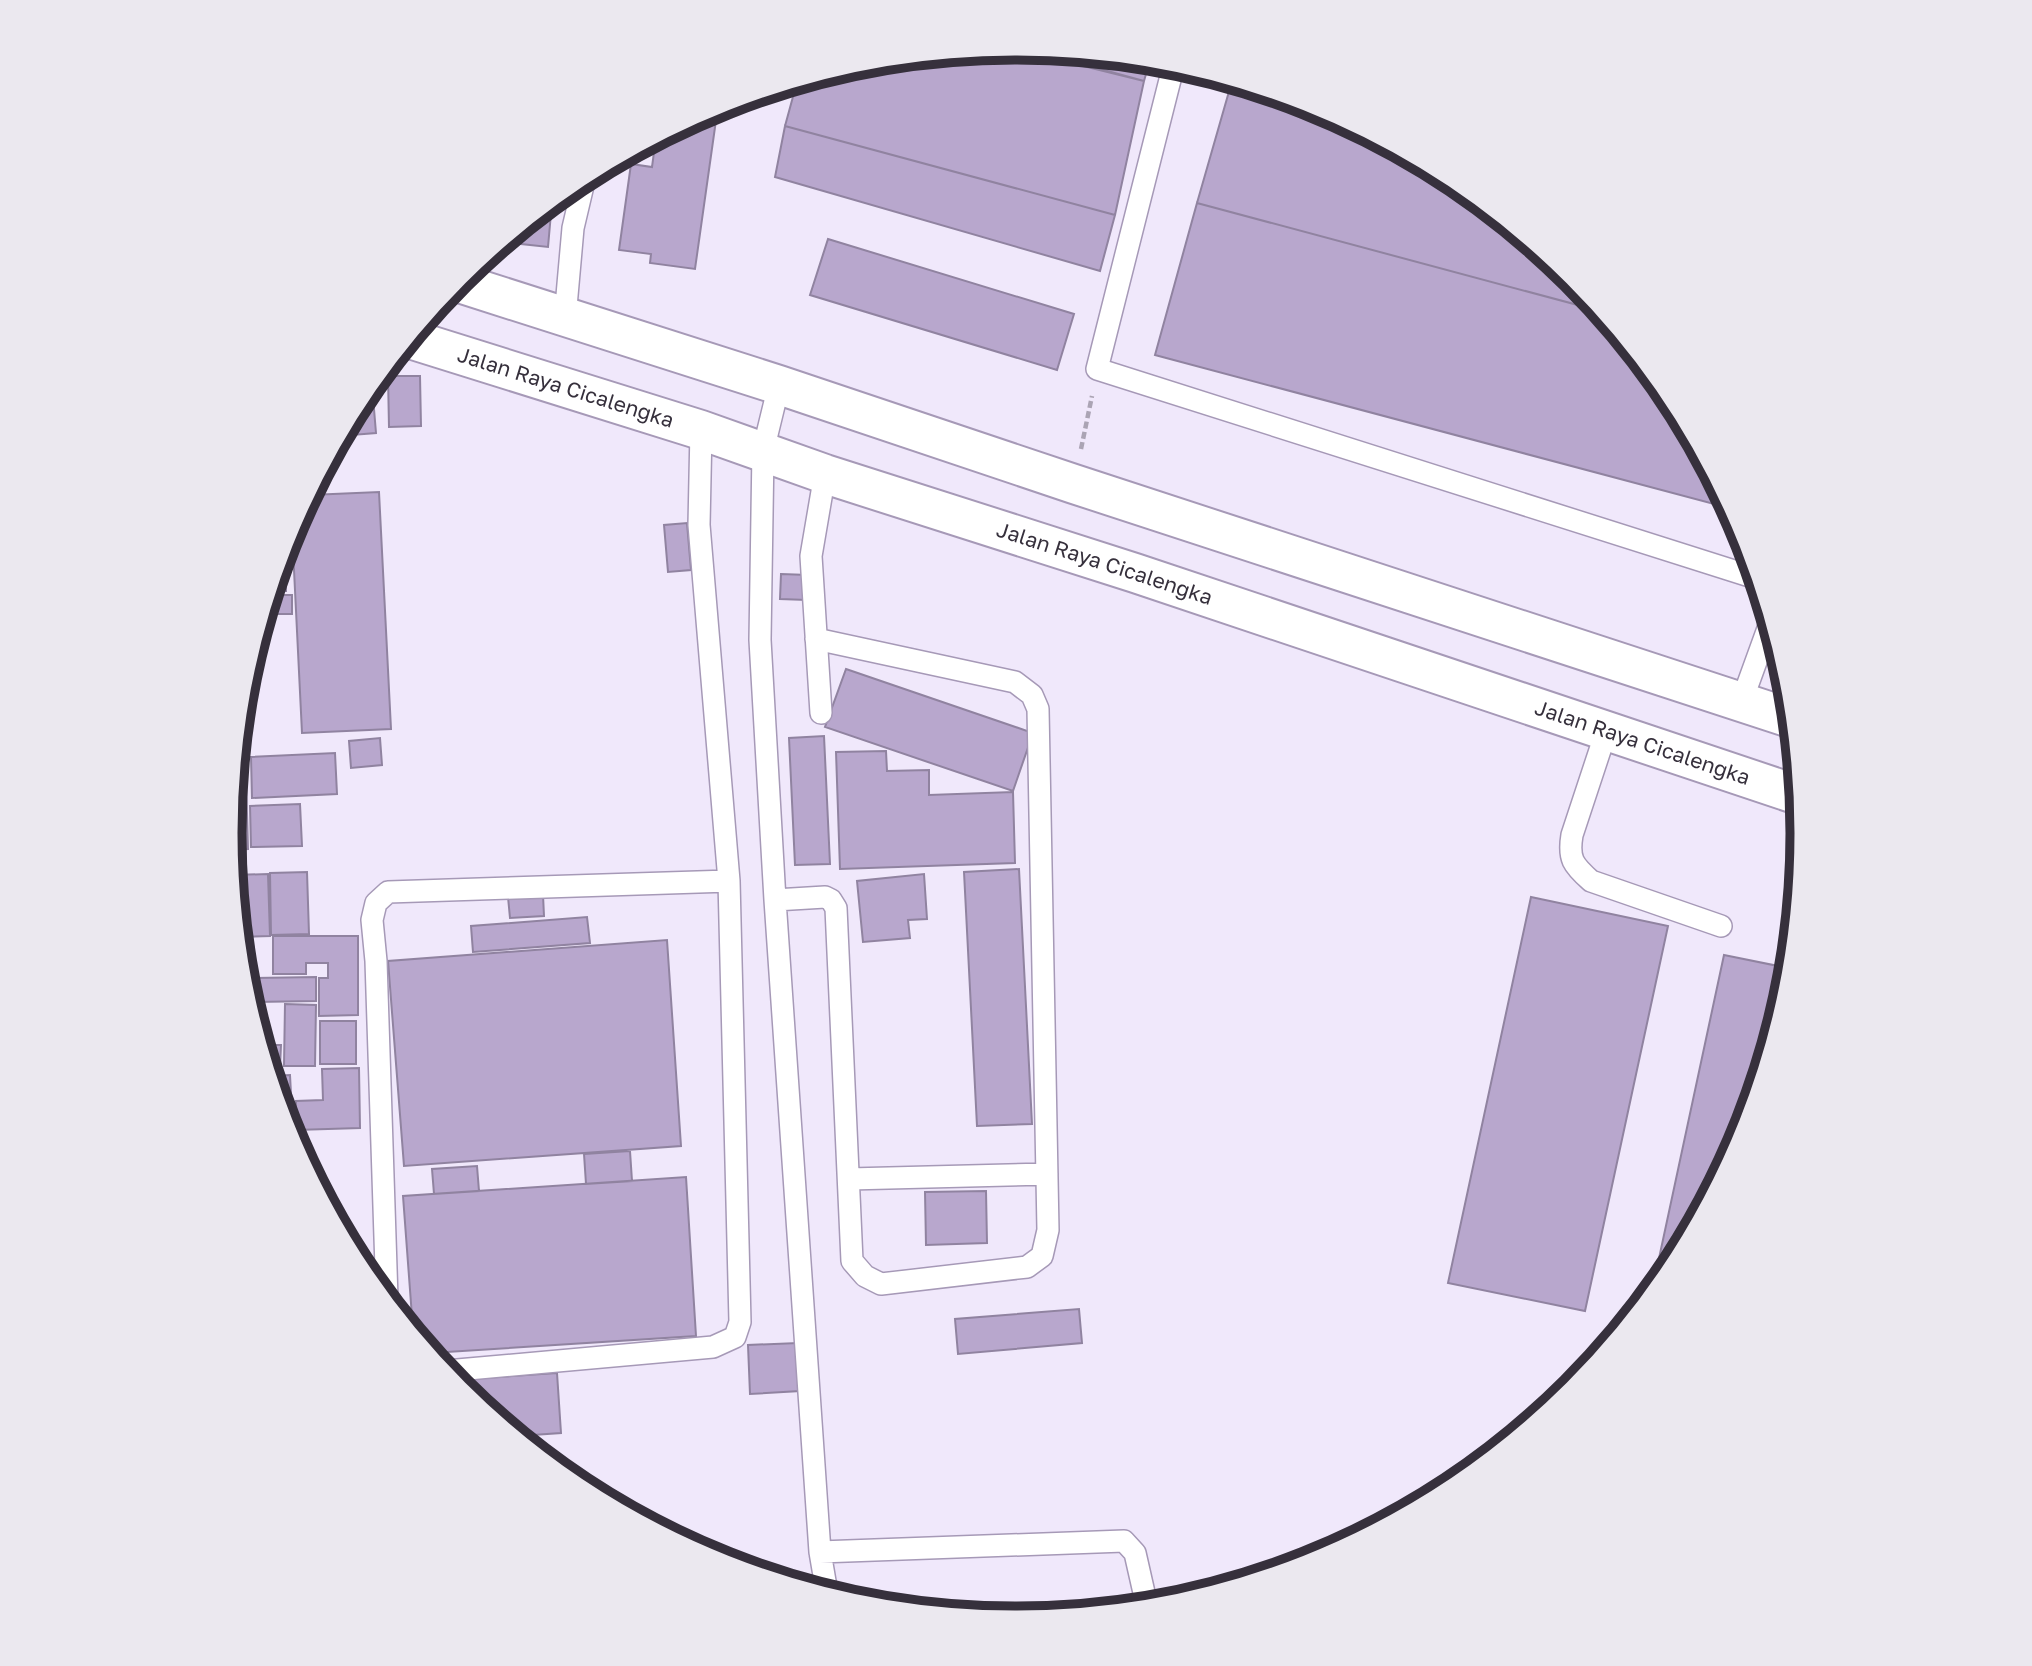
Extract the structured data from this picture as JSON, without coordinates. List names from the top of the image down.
{
  "streets": {
    "highway": ["Jalan Raya Cicalengka"]
  }
}
